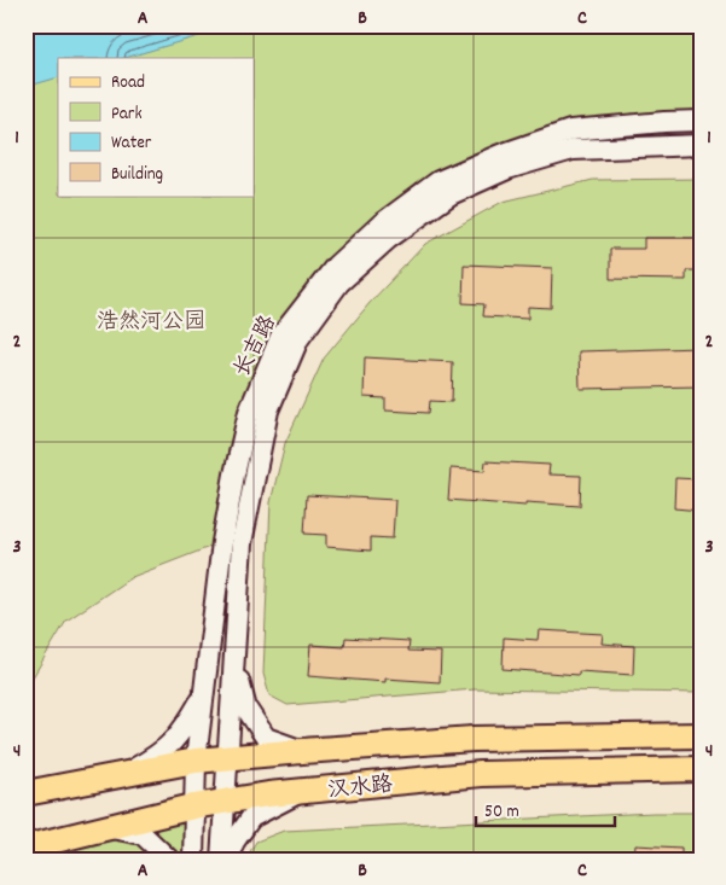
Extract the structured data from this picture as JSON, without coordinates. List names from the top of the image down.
{
  "streets": {
    "main road": ["汉水路"],
    "street": ["长吉路"]
  },
  "crossings": [
    ["长吉路", "汉水路"]
  ],
  "parks": ["浩然河公园"],
  "legend": [
    "Road",
    "Park",
    "Water",
    "Building"
  ],
  "scale_bar": "50 m",
  "grid": {
    "columns": ["A", "B", "C"],
    "rows": [
      "1",
      "2",
      "3",
      "4"
    ]
  }
}
